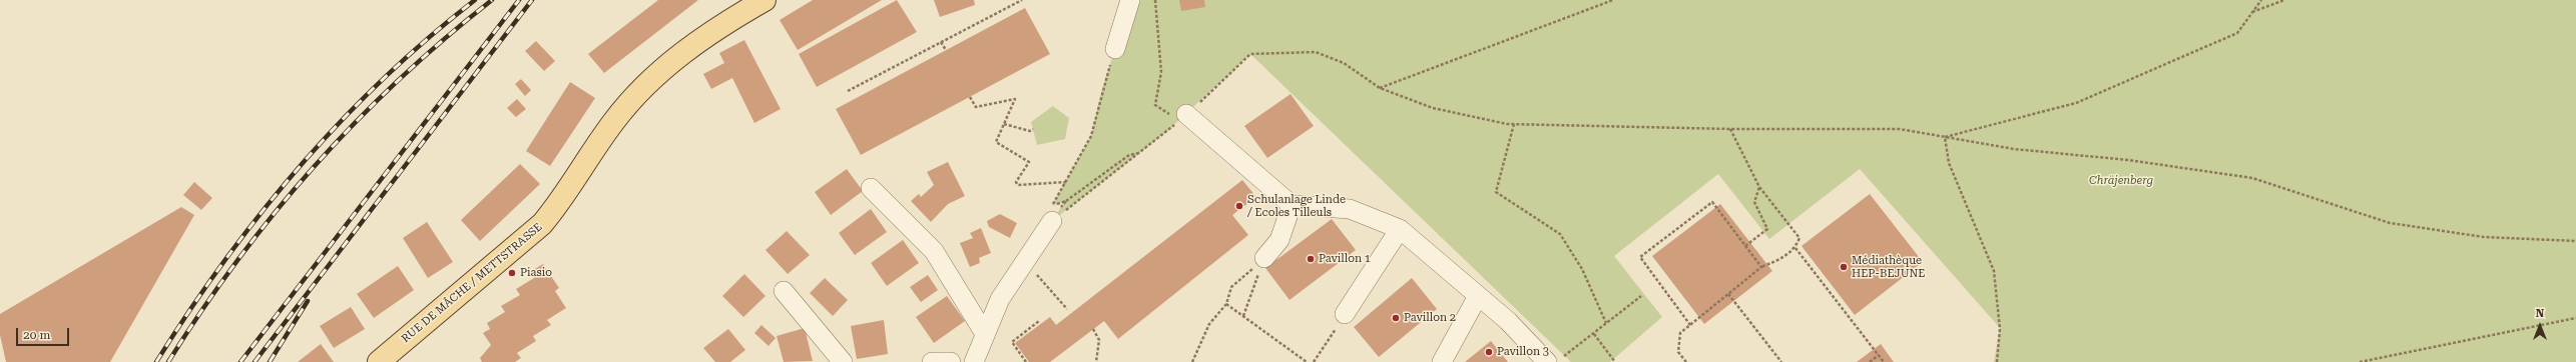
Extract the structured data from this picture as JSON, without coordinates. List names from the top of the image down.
{
  "streets": {
    "main road": ["RUE DE MÂCHE / METTSTRASSE"]
  },
  "parks": ["Chräjenberg"],
  "places": [
    "Schulanlage Linde / Ecoles Tilleuls",
    "Pavillon 1",
    "Médiathèque HEP-BEJUNE",
    "Piasio",
    "Pavillon 2",
    "Pavillon 3"
  ],
  "scale_bar": "20 m",
  "north": "top"
}
